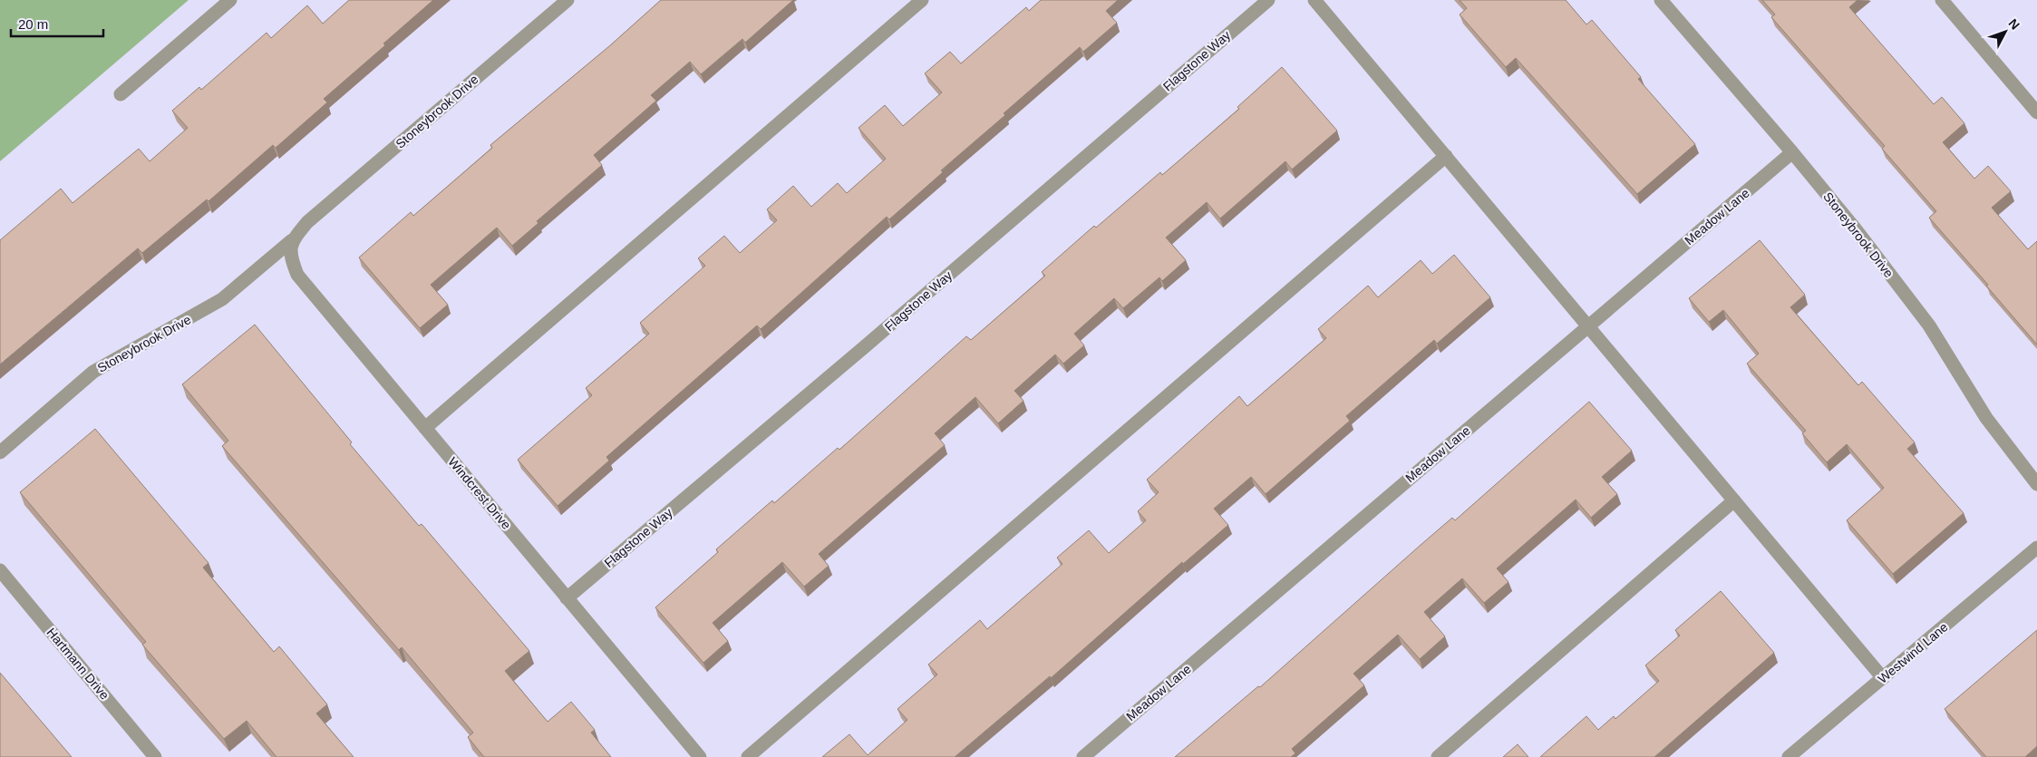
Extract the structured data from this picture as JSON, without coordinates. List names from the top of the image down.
{
  "streets": {
    "street": [
      "Flagstone Way",
      "Stoneybrook Drive",
      "Meadow Lane",
      "Windcrest Drive",
      "Westwind Lane",
      "Hartmann Drive"
    ]
  },
  "crossings": [
    ["Flagstone Way", "Windcrest Drive"],
    ["Stoneybrook Drive", "Meadow Lane"],
    ["Stoneybrook Drive", "Windcrest Drive"]
  ],
  "scale_bar": "20 m",
  "north": "top right"
}
